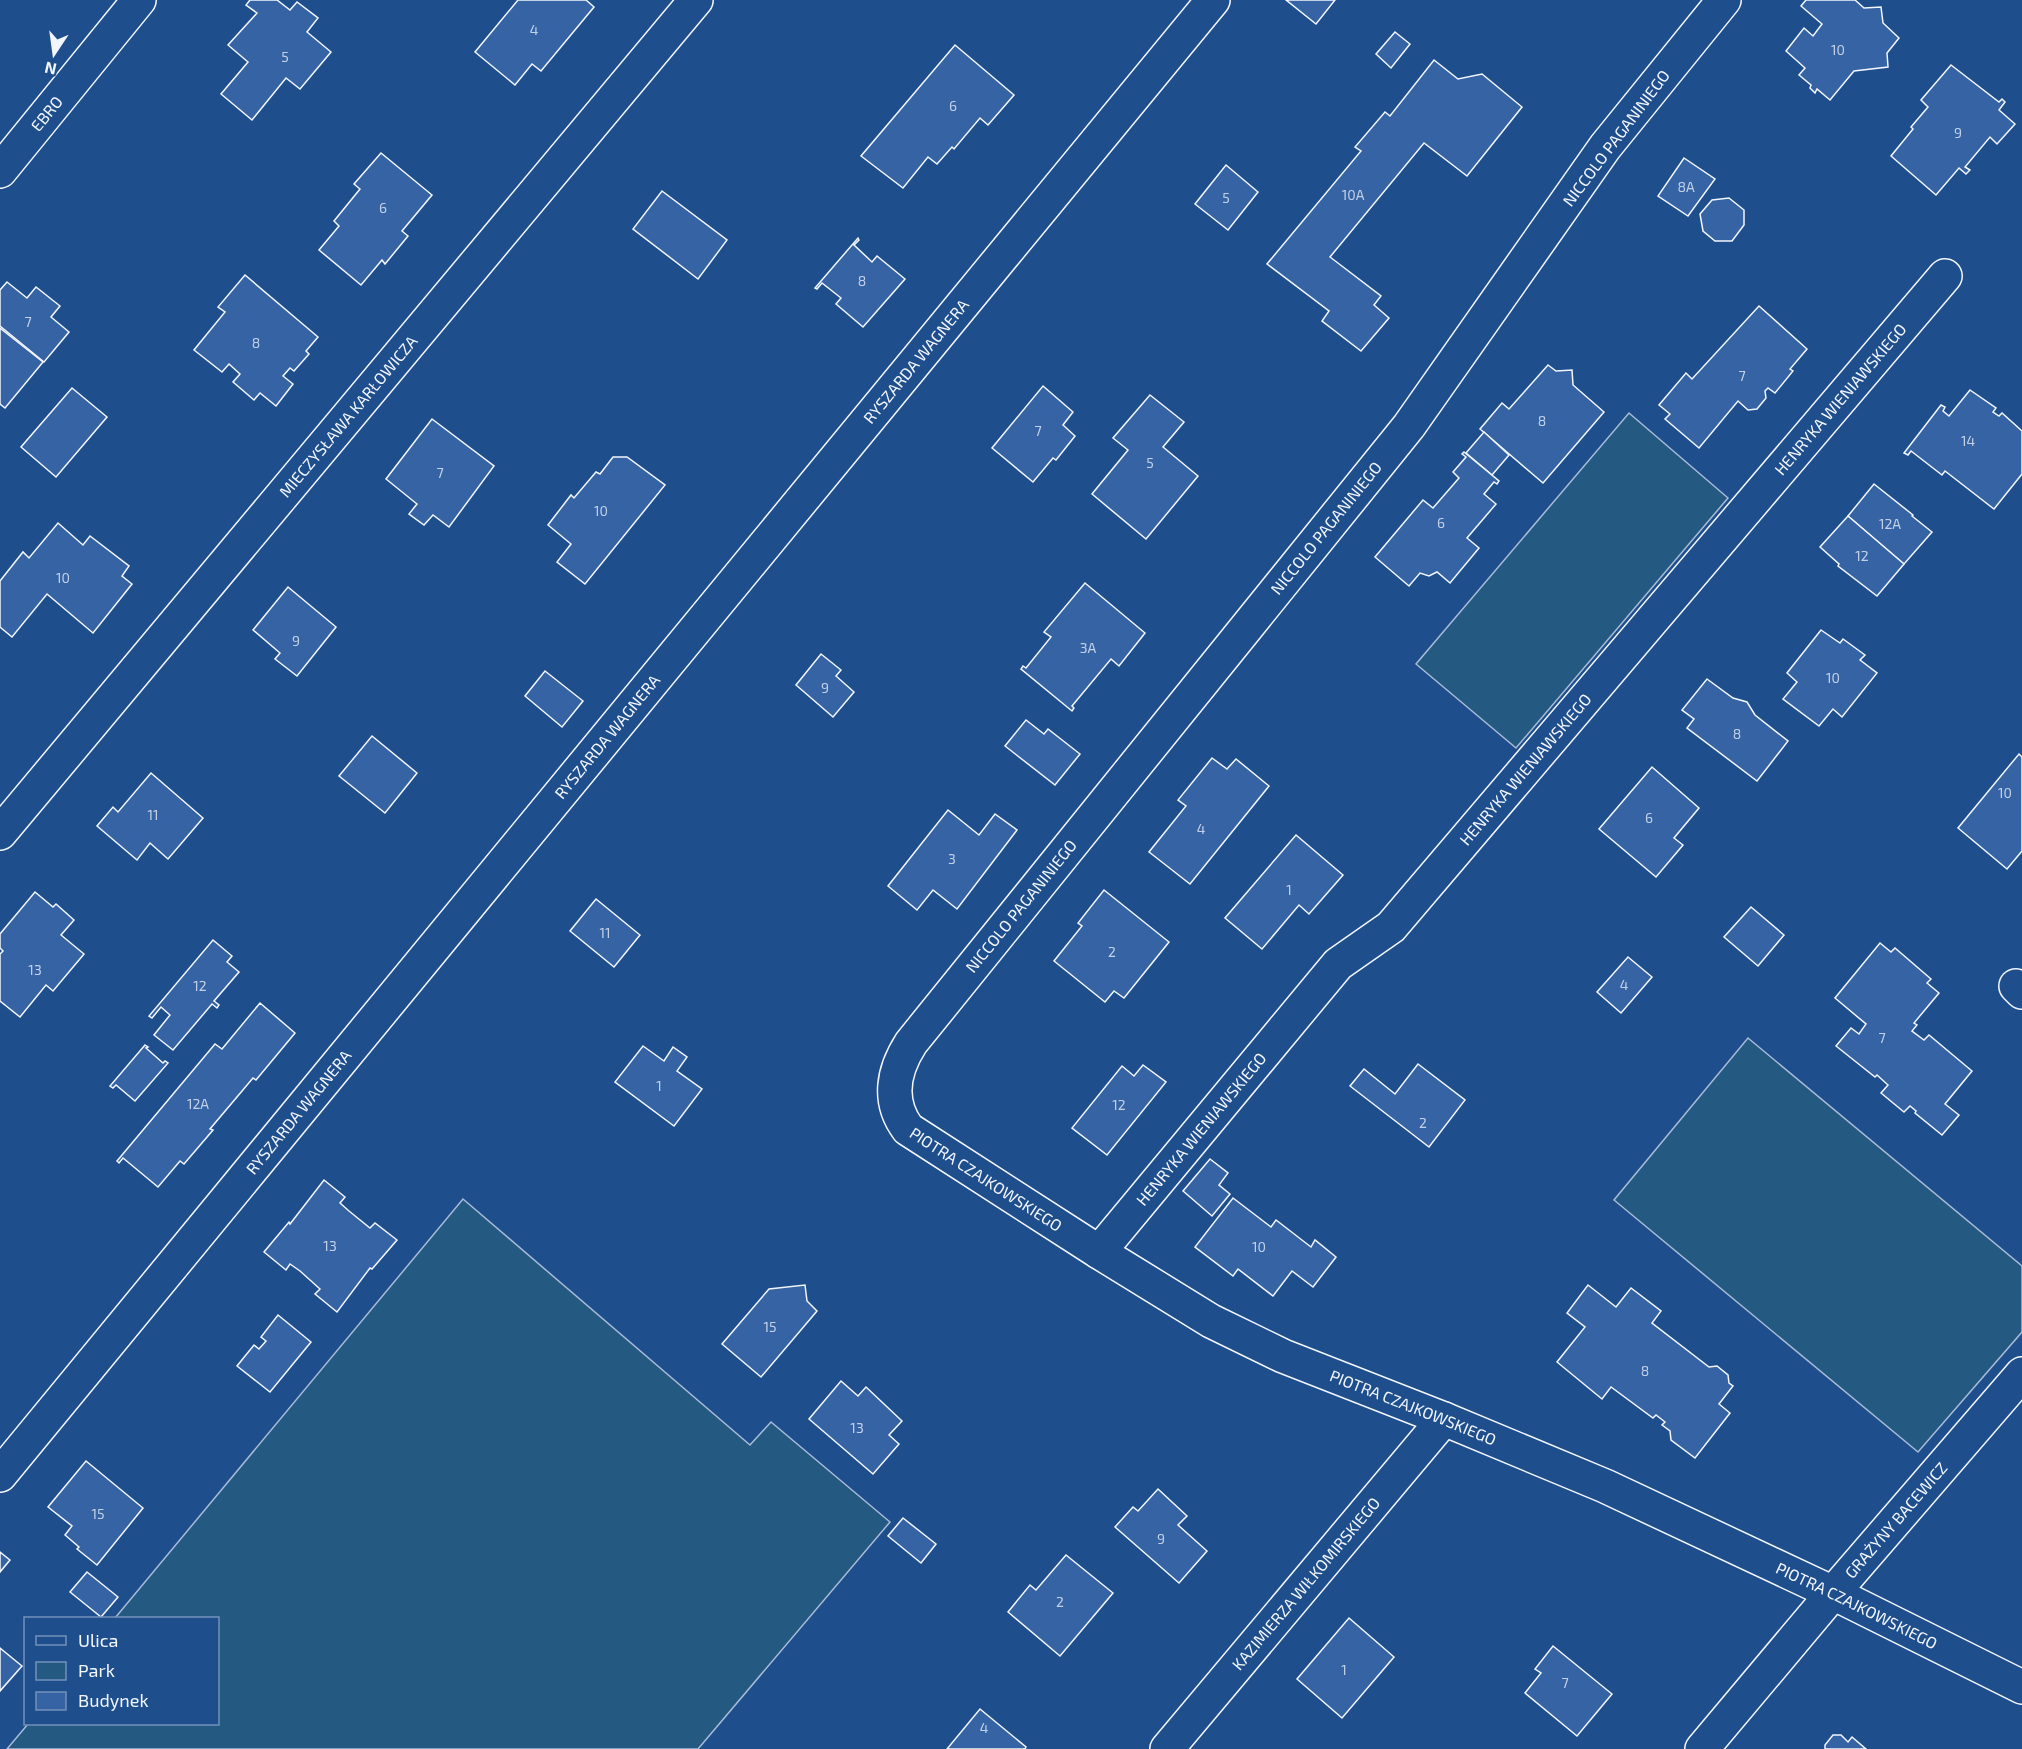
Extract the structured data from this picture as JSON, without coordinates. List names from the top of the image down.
{
  "streets": {
    "street": [
      "EBRO",
      "NICCOLO PAGANINIEGO",
      "RYSZARDA WAGNERA",
      "HENRYKA WIENIAWSKIEGO",
      "MIECZYSŁAWA KARŁOWICZA",
      "PIOTRA CZAJKOWSKIEGO",
      "GRAŻYNY BACEWICZ",
      "KAZIMIERZA WIŁKOMIRSKIEGO"
    ]
  },
  "crossings": [
    ["NICCOLO PAGANINIEGO", "PIOTRA CZAJKOWSKIEGO"],
    ["HENRYKA WIENIAWSKIEGO", "PIOTRA CZAJKOWSKIEGO"],
    ["PIOTRA CZAJKOWSKIEGO", "GRAŻYNY BACEWICZ"],
    ["PIOTRA CZAJKOWSKIEGO", "KAZIMIERZA WIŁKOMIRSKIEGO"]
  ],
  "house_numbers": [
    "4",
    "10",
    "5",
    "6",
    "9",
    "8A",
    "10A",
    "5",
    "6",
    "8",
    "7",
    "8",
    "7",
    "8",
    "7",
    "14",
    "5",
    "7",
    "10",
    "6",
    "12A",
    "12",
    "10",
    "9",
    "3A",
    "10",
    "9",
    "8",
    "10",
    "11",
    "6",
    "4",
    "3",
    "1",
    "11",
    "2",
    "13",
    "4",
    "12",
    "7",
    "1",
    "12A",
    "12",
    "2",
    "13",
    "10",
    "15",
    "8",
    "13",
    "15",
    "9",
    "2",
    "1",
    "7",
    "4"
  ],
  "legend": ["Ulica", "Park", "Budynek"],
  "north": "bottom"
}
